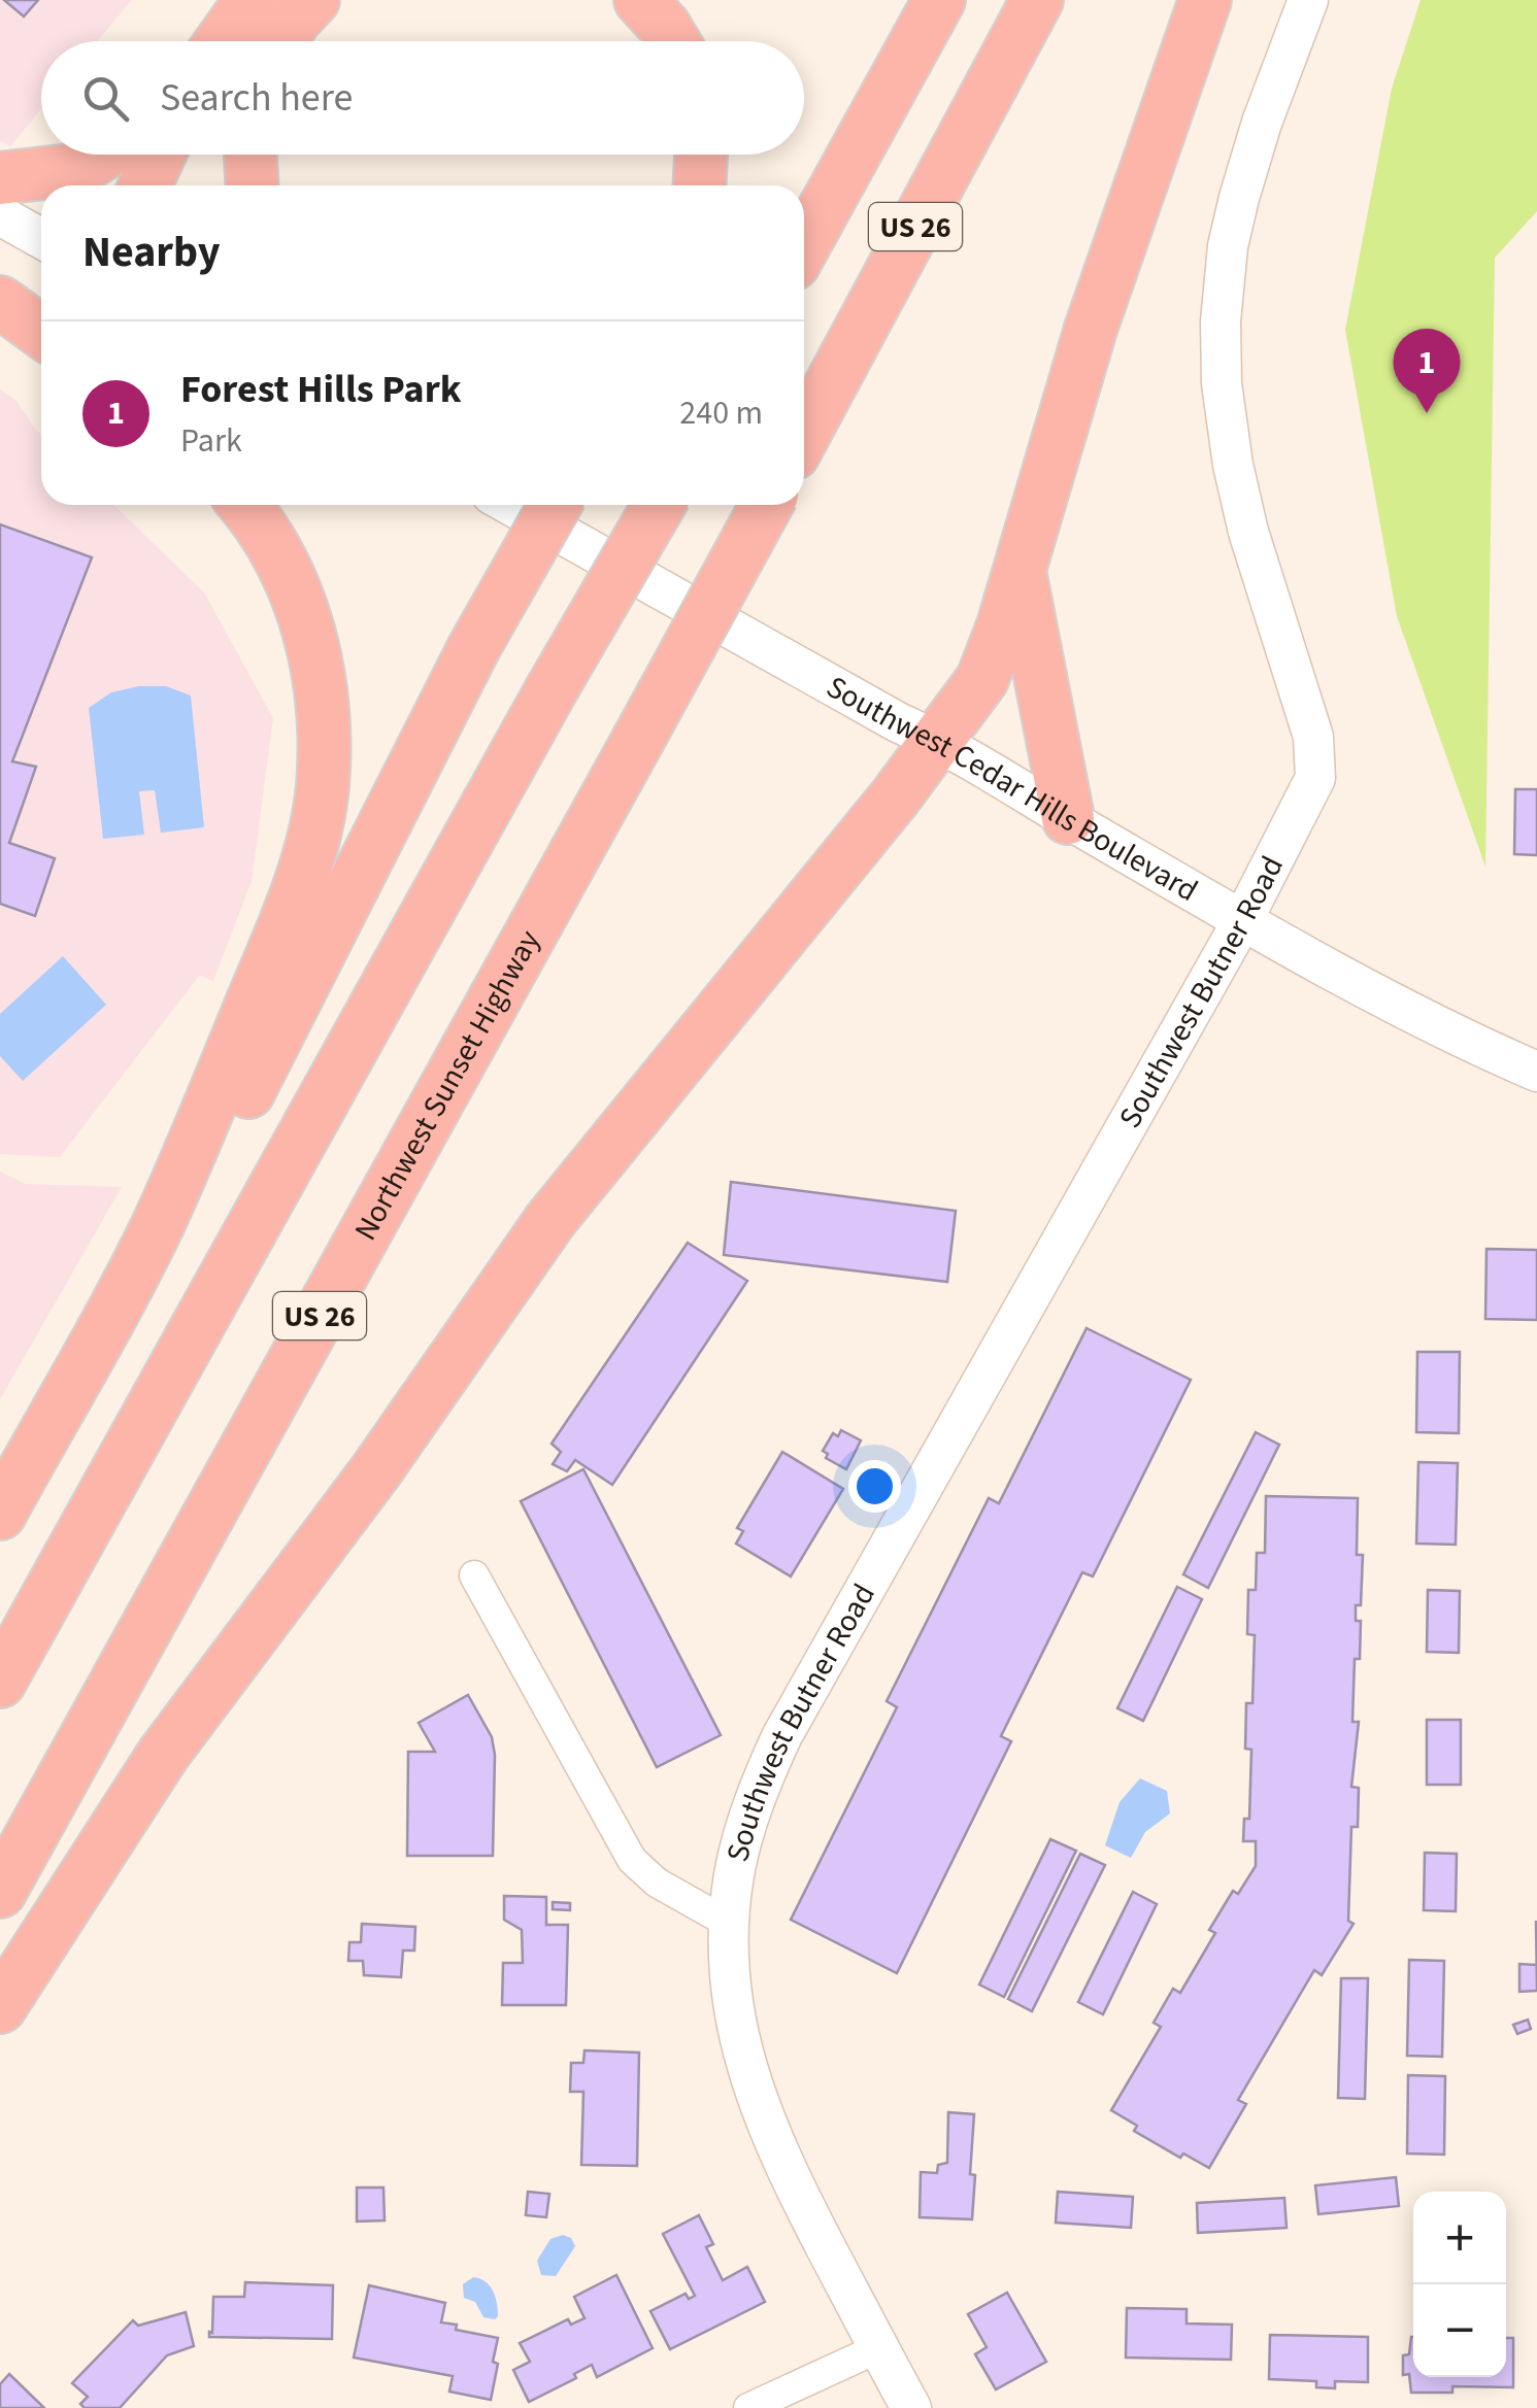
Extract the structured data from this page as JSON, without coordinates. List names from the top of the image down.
{
  "streets": {
    "highway": ["US 26", "Northwest Sunset Highway"],
    "street": ["Southwest Cedar Hills Boulevard", "Southwest Butner Road"]
  },
  "crossings": [
    ["Southwest Cedar Hills Boulevard", "Southwest Butner Road"]
  ],
  "page": {
    "search": "Search here",
    "heading": "Nearby",
    "list": [
      {
        "mark": "1",
        "name": "Forest Hills Park",
        "note": "Park",
        "value": "240 m"
      }
    ],
    "pins": "1",
    "map_buttons": ["+", "−"]
  }
}
